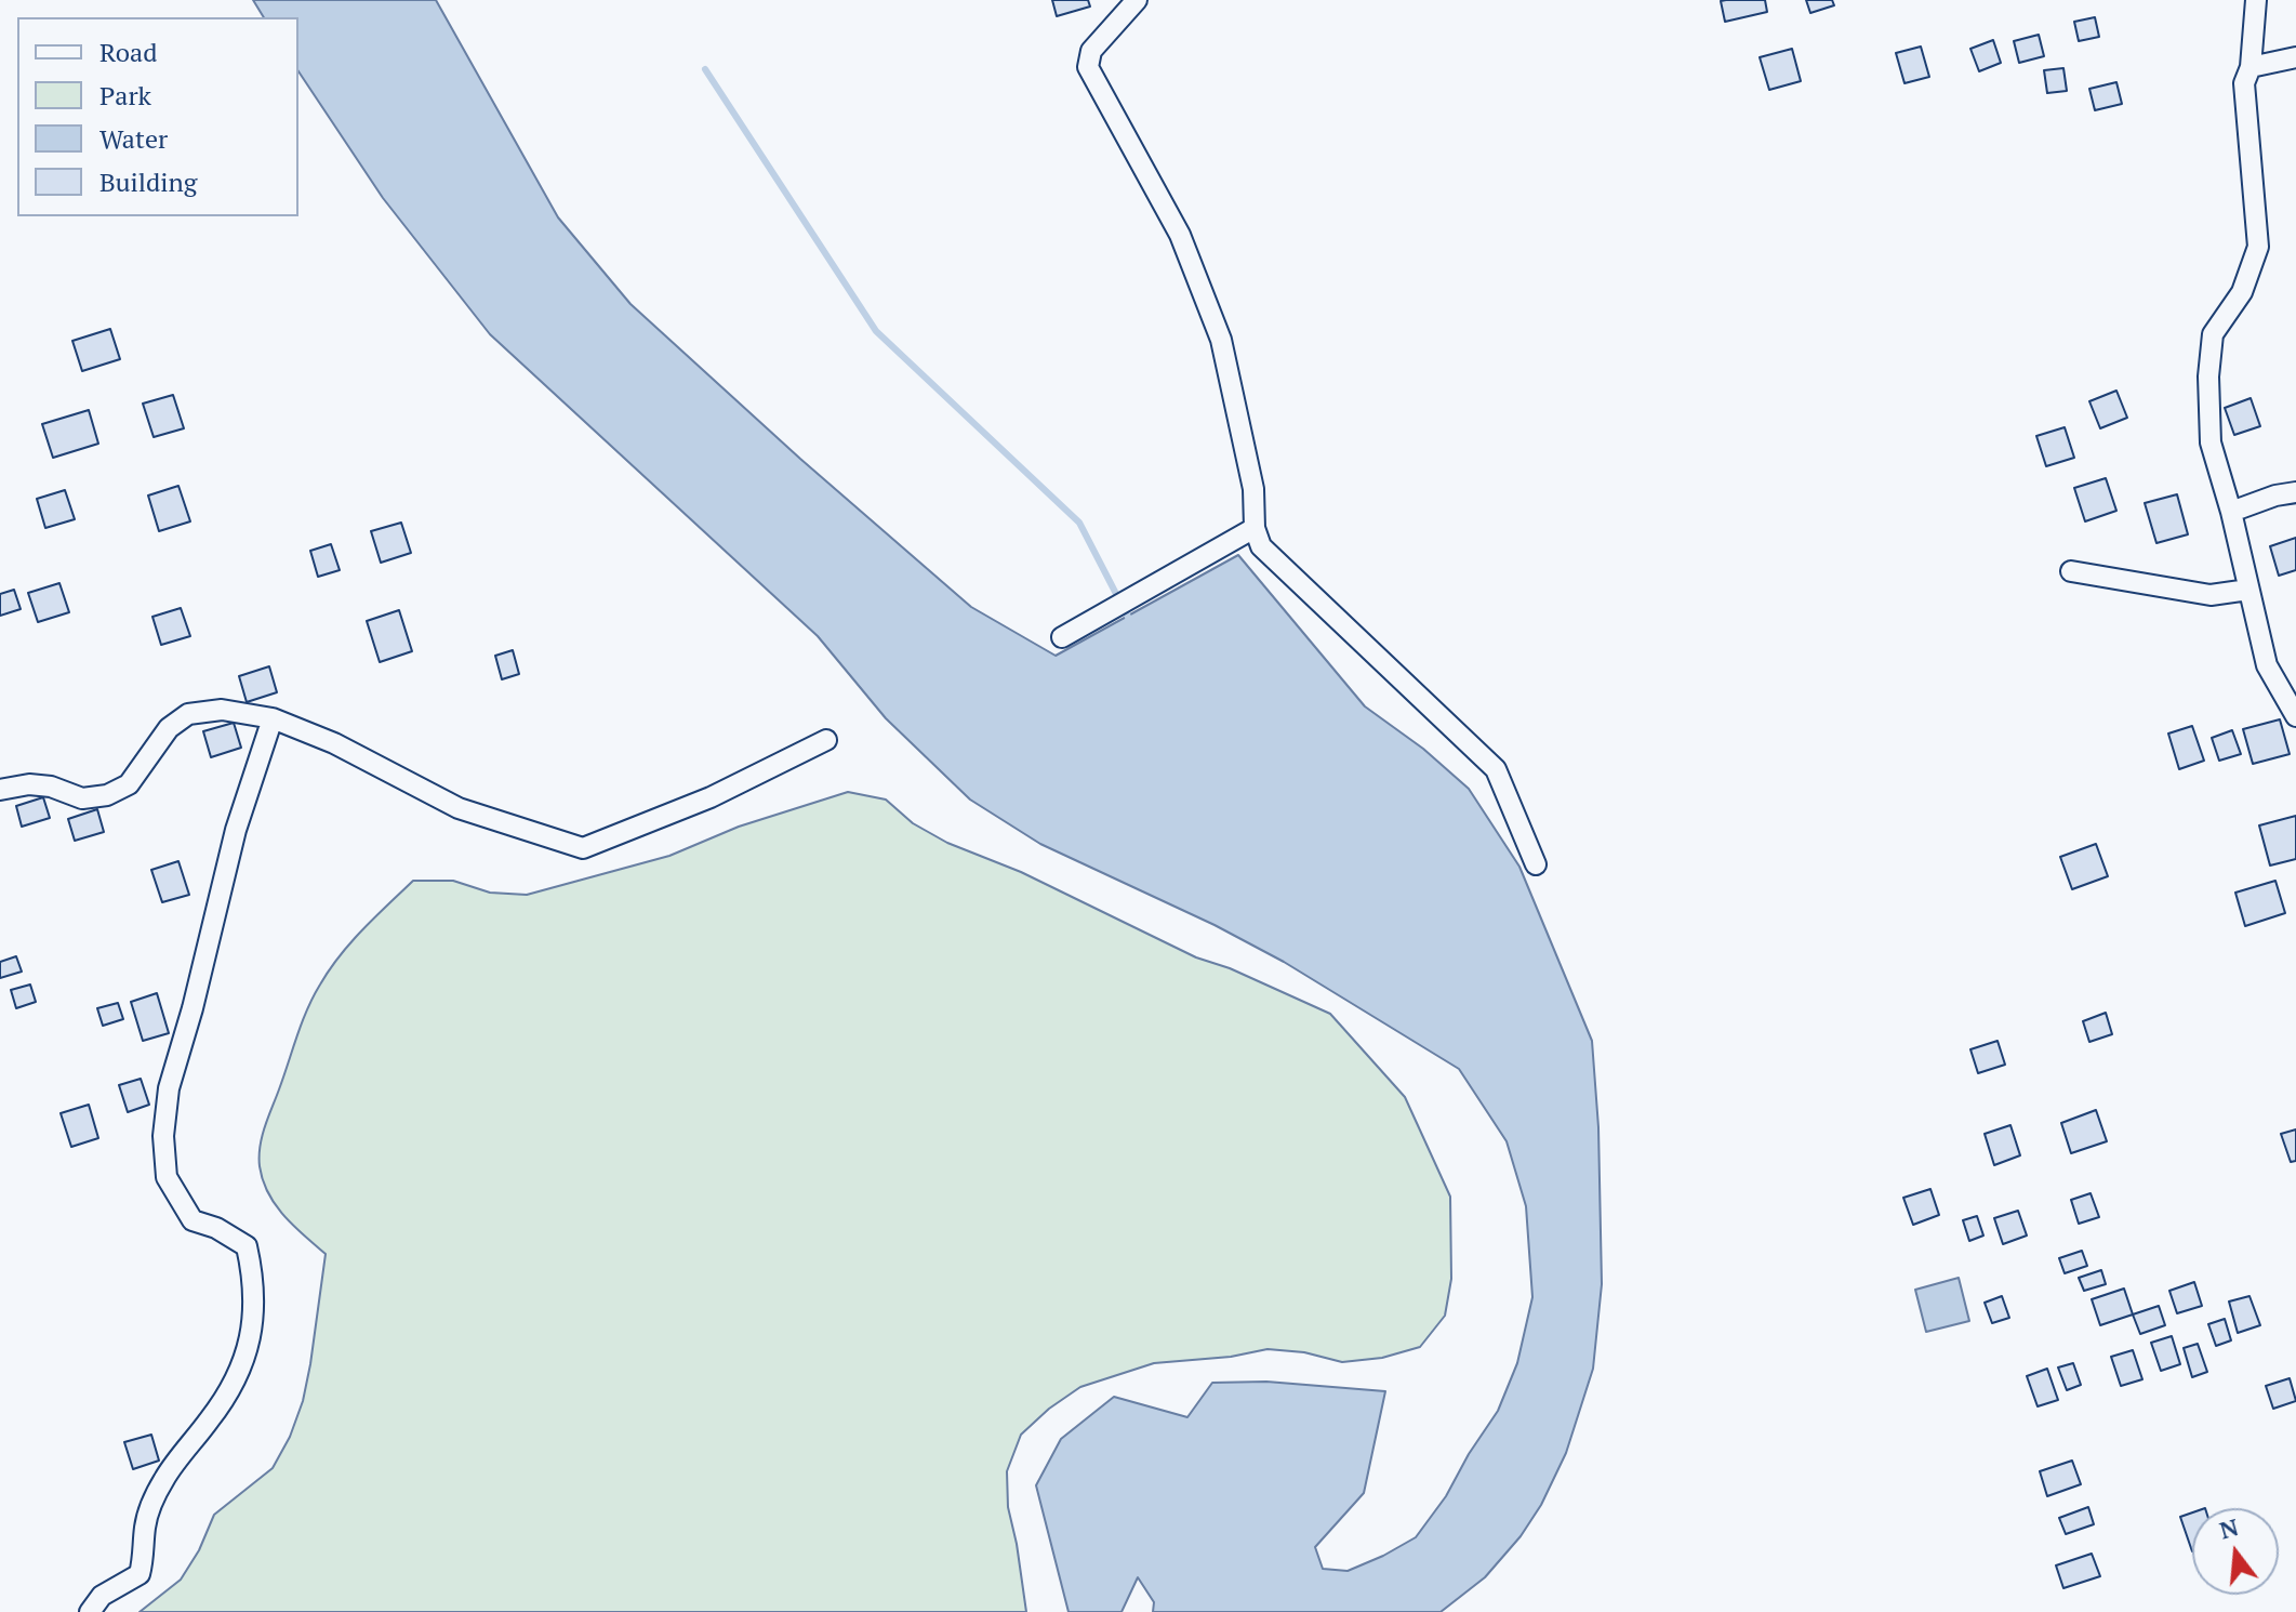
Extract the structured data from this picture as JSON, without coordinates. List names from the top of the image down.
{
  "legend": [
    "Road",
    "Park",
    "Water",
    "Building"
  ],
  "north": "top"
}
